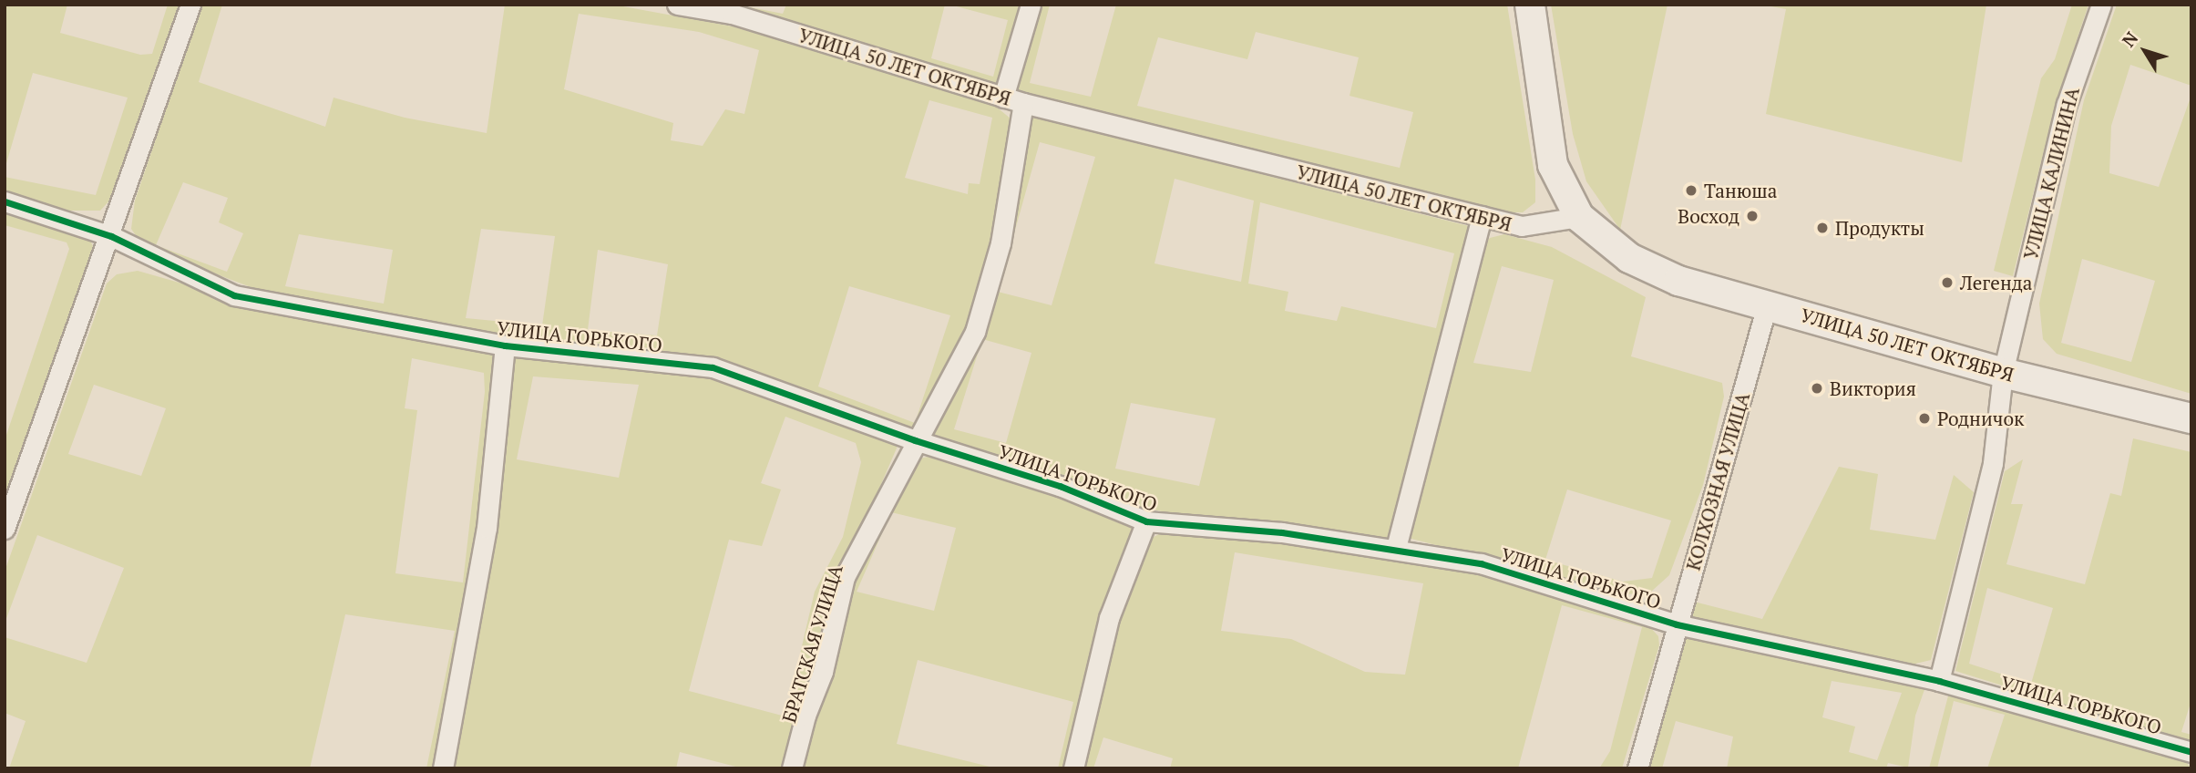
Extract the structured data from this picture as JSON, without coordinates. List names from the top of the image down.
{
  "streets": {
    "main road": ["УЛИЦА 50 ЛЕТ ОКТЯБРЯ"],
    "street": [
      "УЛИЦА КАЛИНИНА",
      "УЛИЦА ГОРЬКОГО",
      "КОЛХОЗНАЯ УЛИЦА",
      "БРАТСКАЯ УЛИЦА"
    ]
  },
  "crossings": [
    ["УЛИЦА 50 ЛЕТ ОКТЯБРЯ", "УЛИЦА КАЛИНИНА"],
    ["УЛИЦА 50 ЛЕТ ОКТЯБРЯ", "КОЛХОЗНАЯ УЛИЦА"],
    ["УЛИЦА 50 ЛЕТ ОКТЯБРЯ", "БРАТСКАЯ УЛИЦА"],
    ["УЛИЦА КАЛИНИНА", "УЛИЦА ГОРЬКОГО"],
    ["УЛИЦА ГОРЬКОГО", "КОЛХОЗНАЯ УЛИЦА"],
    ["УЛИЦА ГОРЬКОГО", "БРАТСКАЯ УЛИЦА"]
  ],
  "places": [
    "Танюша",
    "Восход",
    "Продукты",
    "Легенда",
    "Виктория",
    "Родничок"
  ],
  "north": "top left"
}
